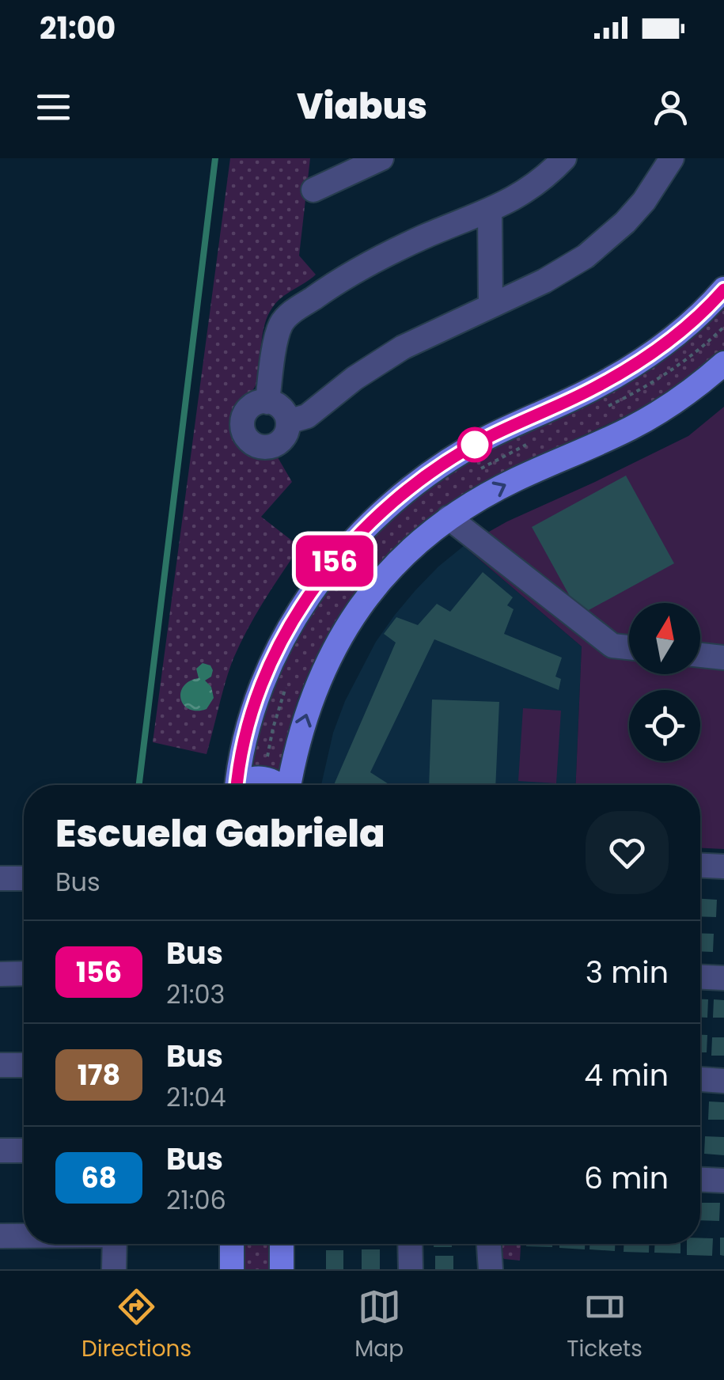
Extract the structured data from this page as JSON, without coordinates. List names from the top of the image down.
{
  "lines": ["bus line 156"],
  "north": "top",
  "page": {
    "status": "21:00",
    "header": "Viabus",
    "on_map": "156",
    "heading": ["Escuela Gabriela", "Bus"],
    "list": [
      {
        "mark": "156",
        "name": "Bus",
        "note": "21:03",
        "value": "3 min"
      },
      {
        "mark": "178",
        "name": "Bus",
        "note": "21:04",
        "value": "4 min"
      },
      {
        "mark": "68",
        "name": "Bus",
        "note": "21:06",
        "value": "6 min"
      }
    ],
    "tabs": ["Directions", "Map", "Tickets"]
  }
}
